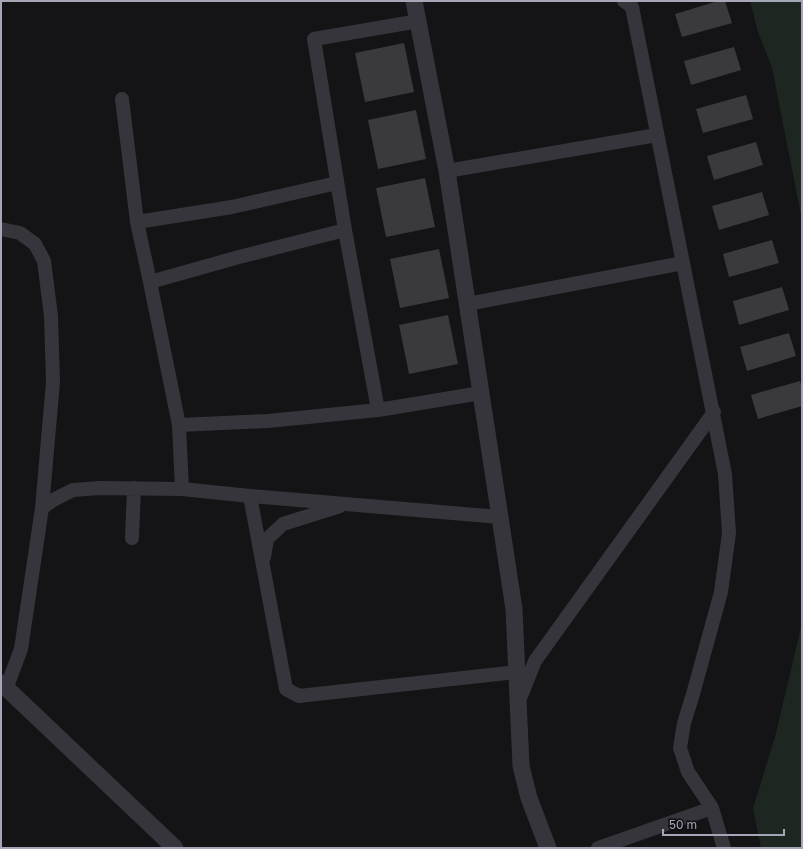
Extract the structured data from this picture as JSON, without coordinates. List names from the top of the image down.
{
  "scale_bar": "50 m"
}
